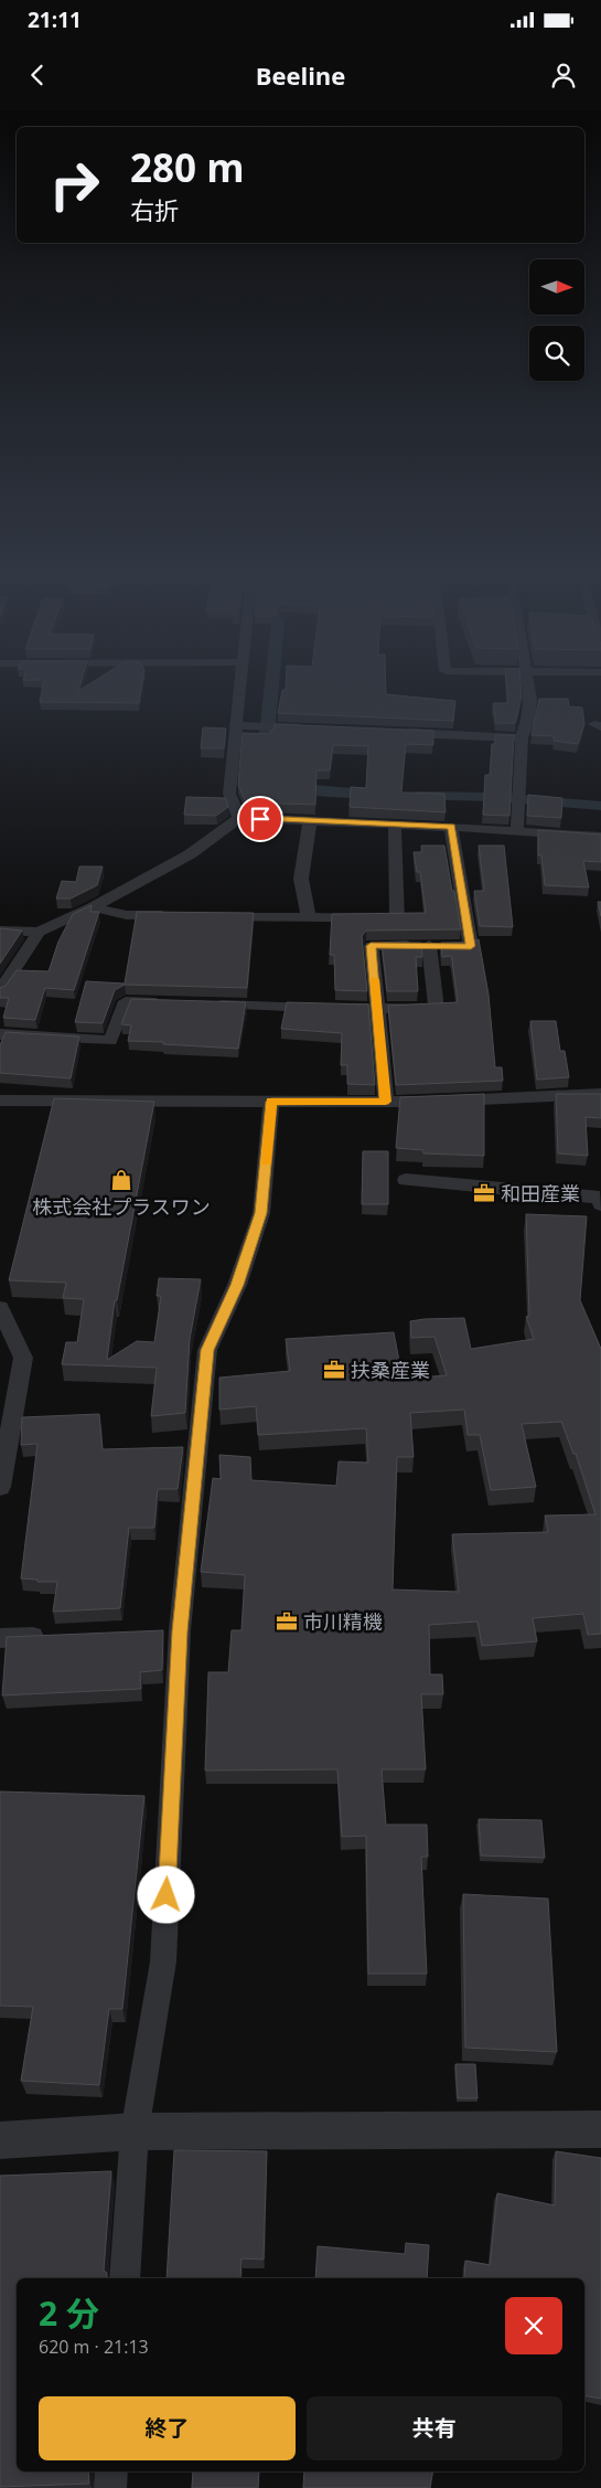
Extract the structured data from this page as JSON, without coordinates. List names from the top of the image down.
{
  "places": {
    "shop": ["株式会社プラスワン"],
    "office": ["和田産業", "扶桑産業", "市川精機"]
  },
  "north": "right",
  "page": {
    "status": "21:11",
    "header": "Beeline",
    "turn": ["280 m", "右折"],
    "heading": ["2 分", "620 m · 21:13"],
    "buttons": ["終了", "共有"]
  }
}
